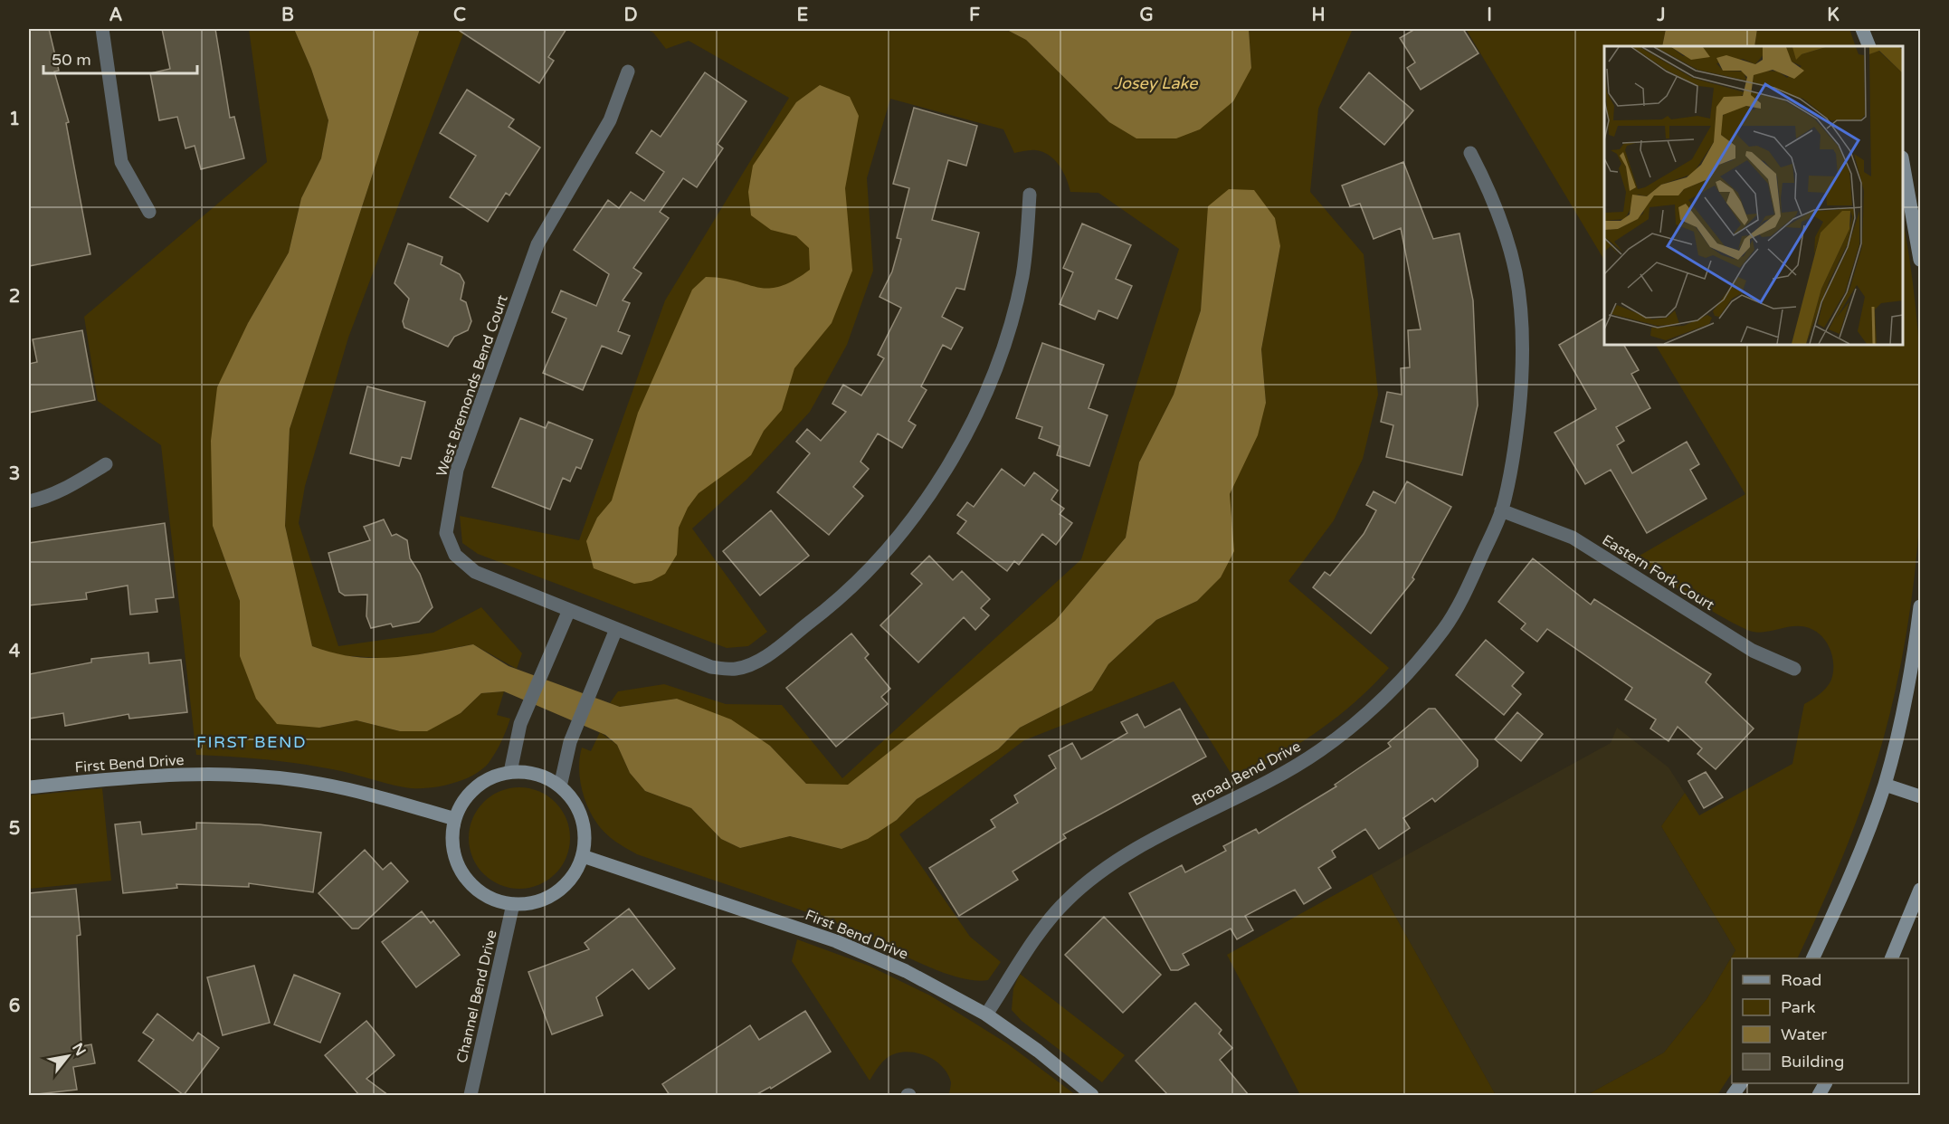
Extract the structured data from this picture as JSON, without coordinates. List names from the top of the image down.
{
  "streets": {
    "street": [
      "West Bremonds Bend Court",
      "Eastern Fork Court",
      "First Bend Drive",
      "Broad Bend Drive",
      "Channel Bend Drive"
    ]
  },
  "crossings": [
    ["Eastern Fork Court", "Broad Bend Drive"],
    ["First Bend Drive", "Broad Bend Drive"],
    ["First Bend Drive", "Channel Bend Drive"]
  ],
  "districts": ["FIRST BEND"],
  "water": ["Josey Lake"],
  "legend": [
    "Road",
    "Park",
    "Water",
    "Building"
  ],
  "scale_bar": "50 m",
  "north": "top right",
  "grid": {
    "columns": [
      "A",
      "B",
      "C",
      "D",
      "E",
      "F",
      "G",
      "H",
      "I",
      "J",
      "K"
    ],
    "rows": [
      "1",
      "2",
      "3",
      "4",
      "5",
      "6"
    ]
  }
}
